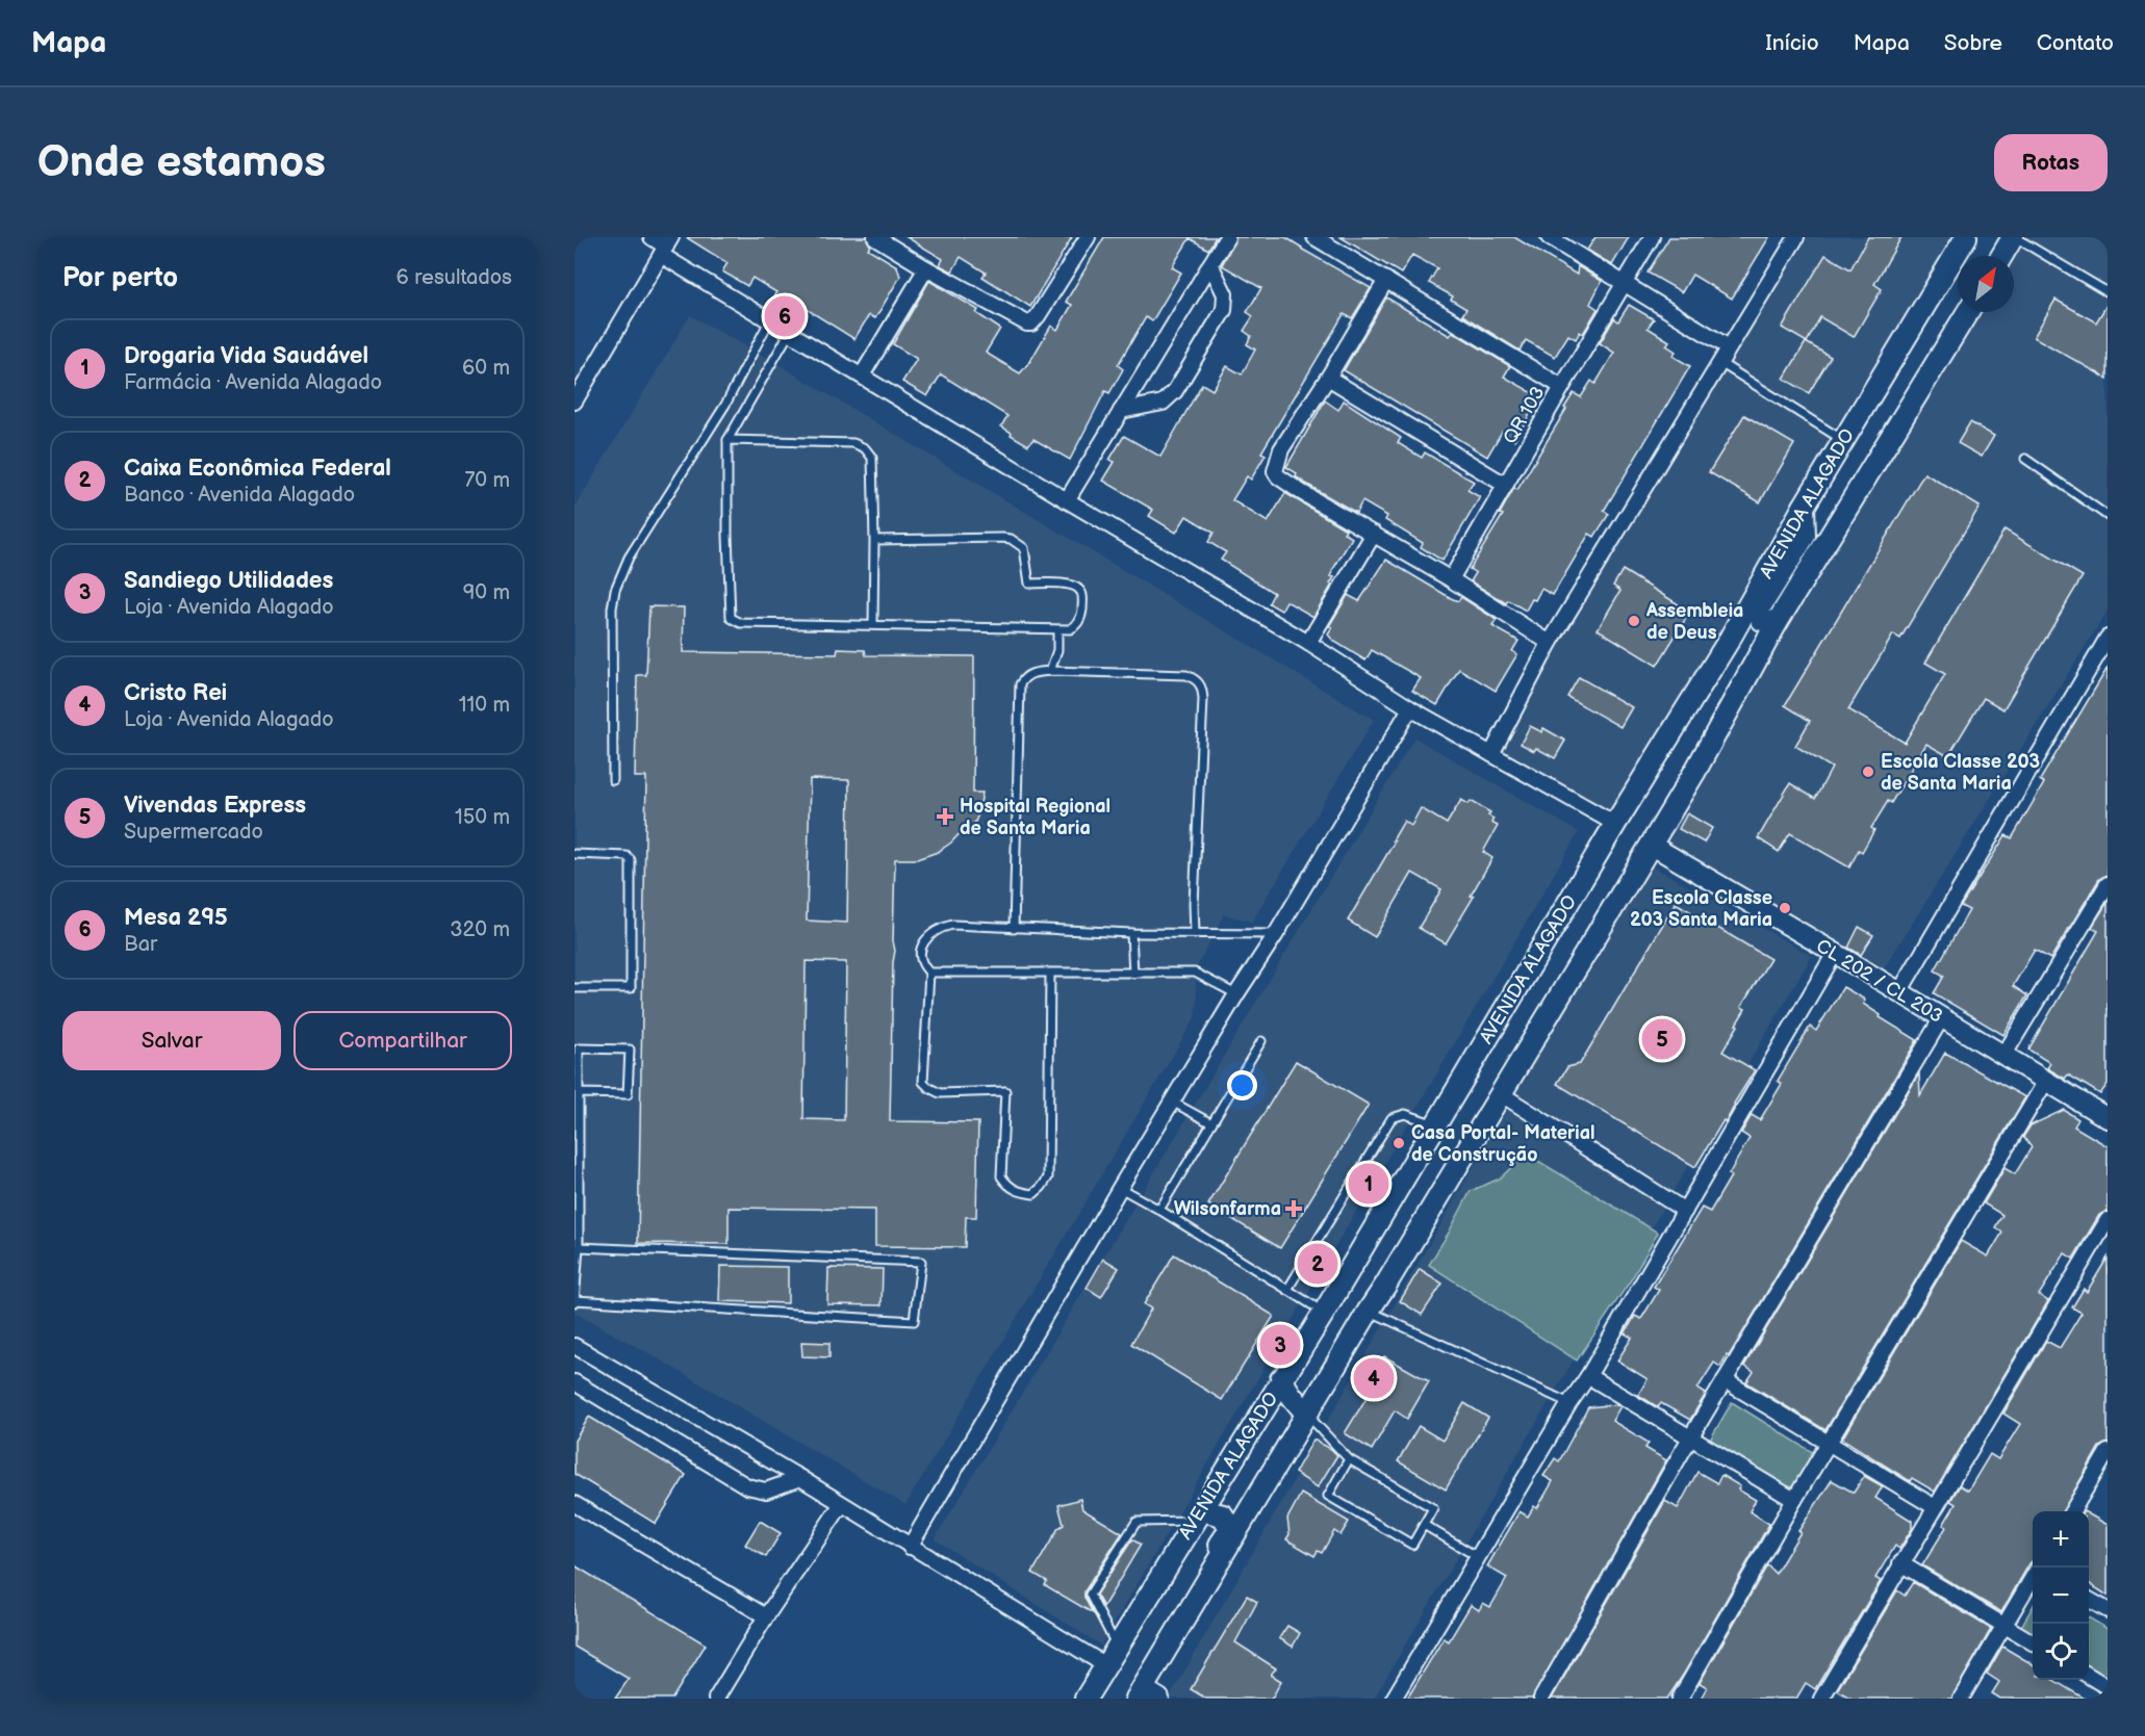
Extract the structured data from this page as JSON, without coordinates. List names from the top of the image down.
{
  "streets": {
    "main road": ["AVENIDA ALAGADO"],
    "street": ["QR 103", "CL 202 / CL 203"]
  },
  "crossings": [
    ["AVENIDA ALAGADO", "CL 202 / CL 203"]
  ],
  "places": {
    "other": [
      "Assembleia de Deus",
      "Escola Classe 203 de Santa Maria",
      "Escola Classe 203 Santa Maria",
      "Casa Portal- Material de Construção"
    ],
    "health": ["Hospital Regional de Santa Maria", "Wilsonfarma"]
  },
  "north": "top right",
  "page": {
    "header": "Mapa",
    "nav": [
      "Início",
      "Mapa",
      "Sobre",
      "Contato"
    ],
    "buttons": [
      "Rotas",
      ["Salvar", "Compartilhar"]
    ],
    "title": "Onde estamos",
    "heading": ["Por perto", "6 resultados"],
    "pins": [
      "6",
      "5",
      "1",
      "2",
      "3",
      "4"
    ],
    "list": [
      {
        "mark": "1",
        "name": "Drogaria Vida Saudável",
        "note": "Farmácia · Avenida Alagado",
        "value": "60 m"
      },
      {
        "mark": "2",
        "name": "Caixa Econômica Federal",
        "note": "Banco · Avenida Alagado",
        "value": "70 m"
      },
      {
        "mark": "3",
        "name": "Sandiego Utilidades",
        "note": "Loja · Avenida Alagado",
        "value": "90 m"
      },
      {
        "mark": "4",
        "name": "Cristo Rei",
        "note": "Loja · Avenida Alagado",
        "value": "110 m"
      },
      {
        "mark": "5",
        "name": "Vivendas Express",
        "note": "Supermercado",
        "value": "150 m"
      },
      {
        "mark": "6",
        "name": "Mesa 295",
        "note": "Bar",
        "value": "320 m"
      }
    ],
    "map_buttons": ["+", "−"]
  }
}
